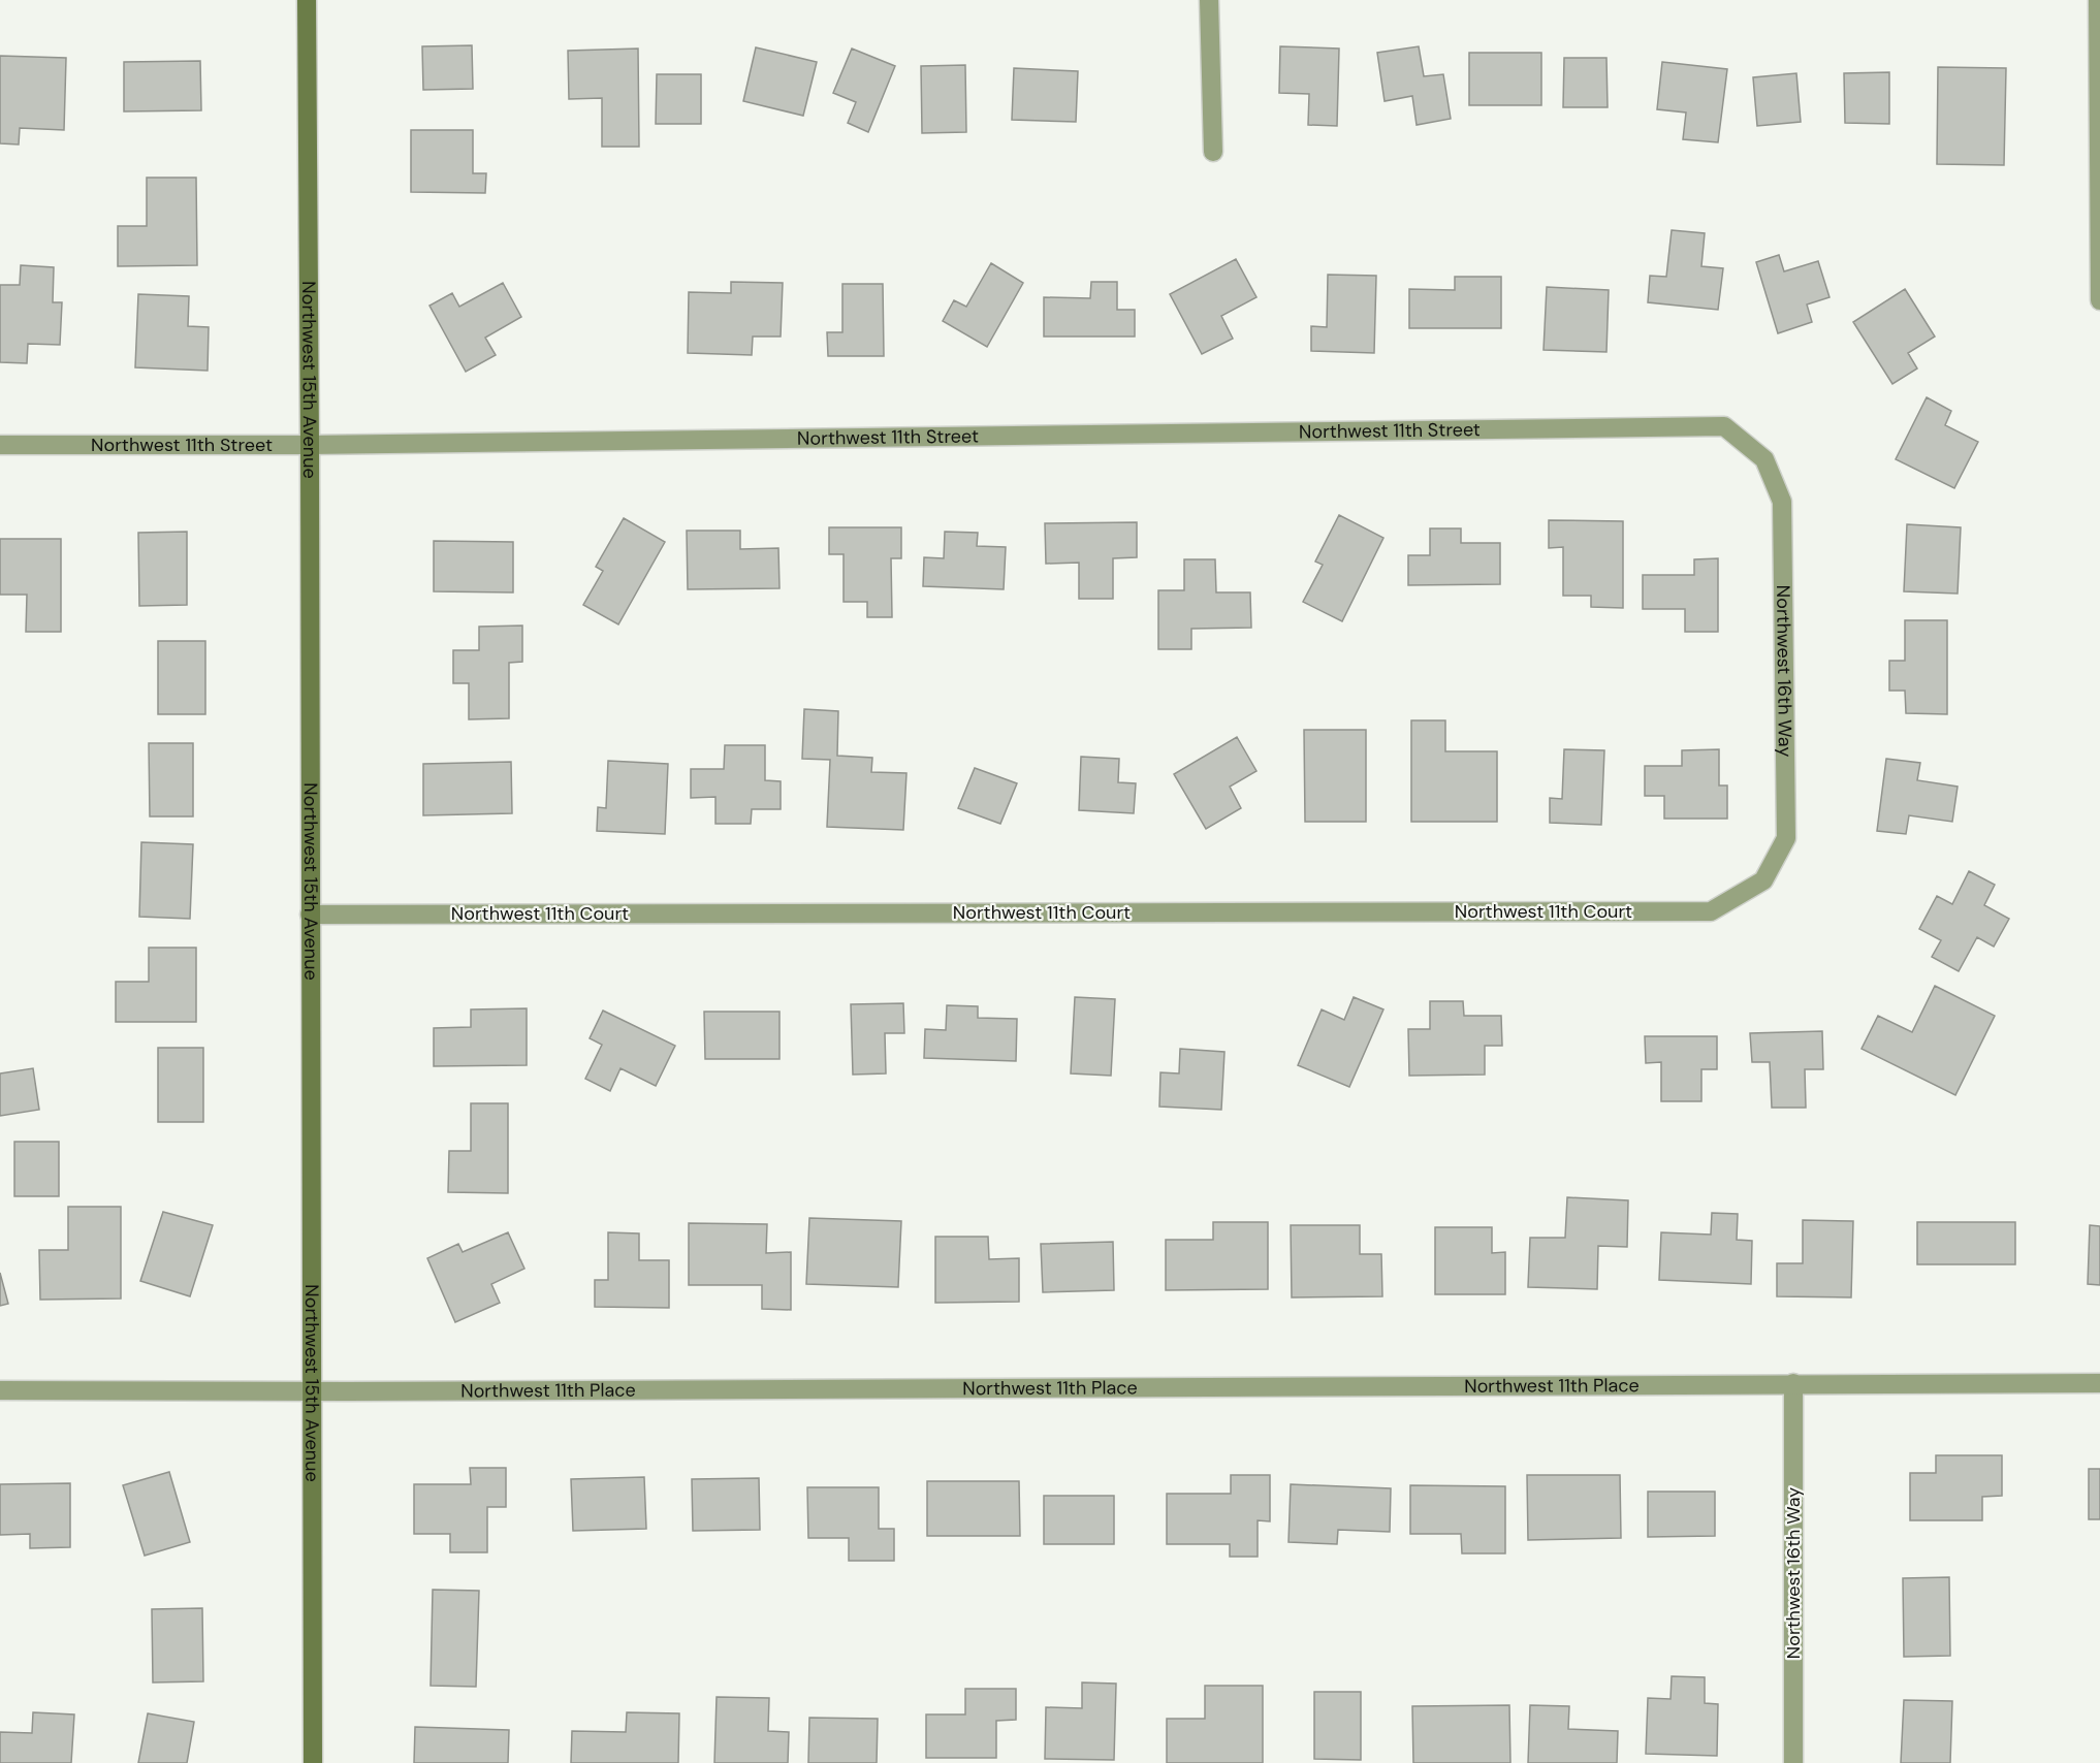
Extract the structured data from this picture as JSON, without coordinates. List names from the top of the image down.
{
  "streets": {
    "street": [
      "Northwest 15th Avenue",
      "Northwest 11th Street",
      "Northwest 16th Way",
      "Northwest 11th Court",
      "Northwest 11th Place"
    ]
  },
  "crossings": [
    ["Northwest 15th Avenue", "Northwest 11th Street"],
    ["Northwest 15th Avenue", "Northwest 11th Court"],
    ["Northwest 15th Avenue", "Northwest 11th Place"],
    ["Northwest 11th Street", "Northwest 16th Way"],
    ["Northwest 16th Way", "Northwest 11th Court"],
    ["Northwest 16th Way", "Northwest 11th Place"]
  ]
}
